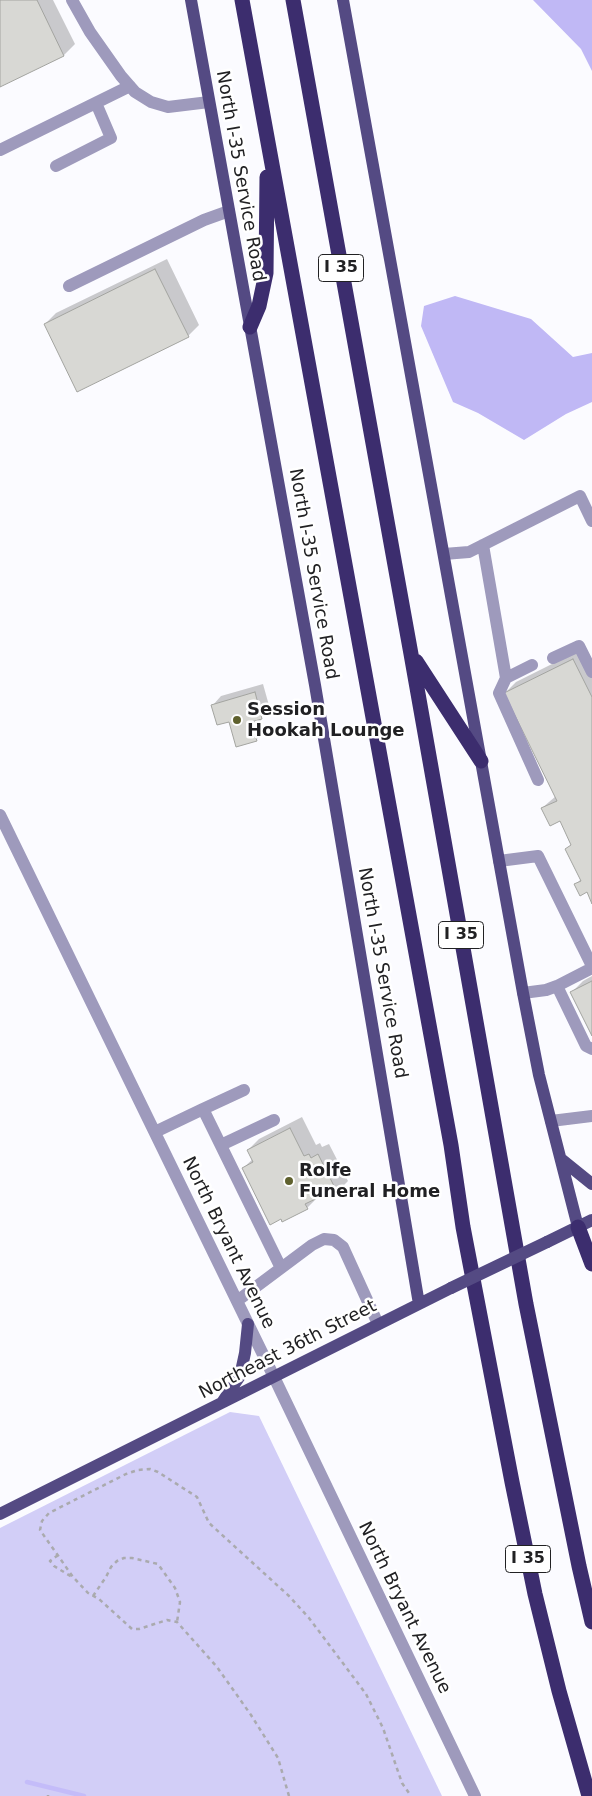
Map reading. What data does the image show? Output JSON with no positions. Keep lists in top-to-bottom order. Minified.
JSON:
{"streets":{"highway":["I 35"],"main road":["North I-35 Service Road","Northeast 36th Street"],"street":["North Bryant Avenue"]},"crossings":[["North I-35 Service Road","Northeast 36th Street"],["North Bryant Avenue","Northeast 36th Street"]],"places":["Session Hookah Lounge","Rolfe Funeral Home"]}
